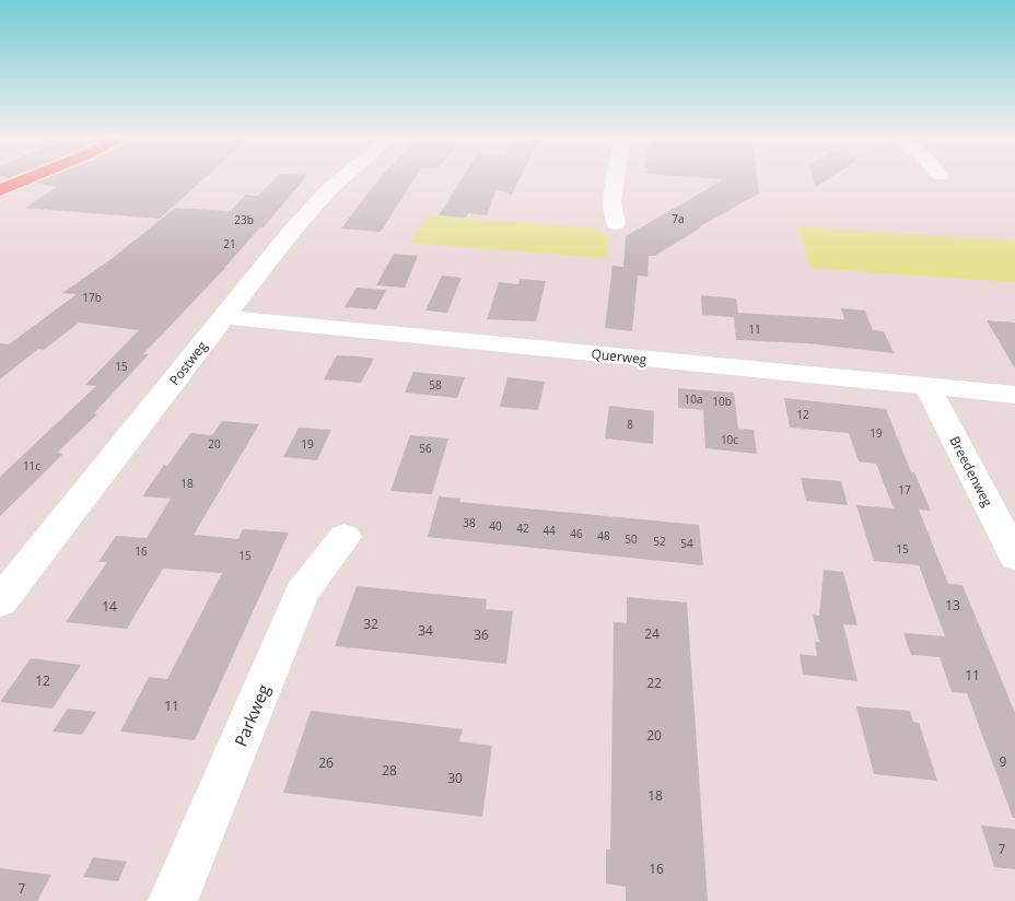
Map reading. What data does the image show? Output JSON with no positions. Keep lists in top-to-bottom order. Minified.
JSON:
{"streets":{"street":["Querweg","Postweg","Breedenweg","Parkweg"]},"crossings":[["Querweg","Postweg"],["Querweg","Breedenweg"]],"house_numbers":["7a","23b","21","17b","11","15","58","10a","10b","12","8","19","10c","20","19","56","11c","18","17","38","40","42","44","46","48","50","52","54","15","16","15","13","14","32","34","24","36","11","12","22","11","20","9","26","28","30","18","7","16","7"]}
